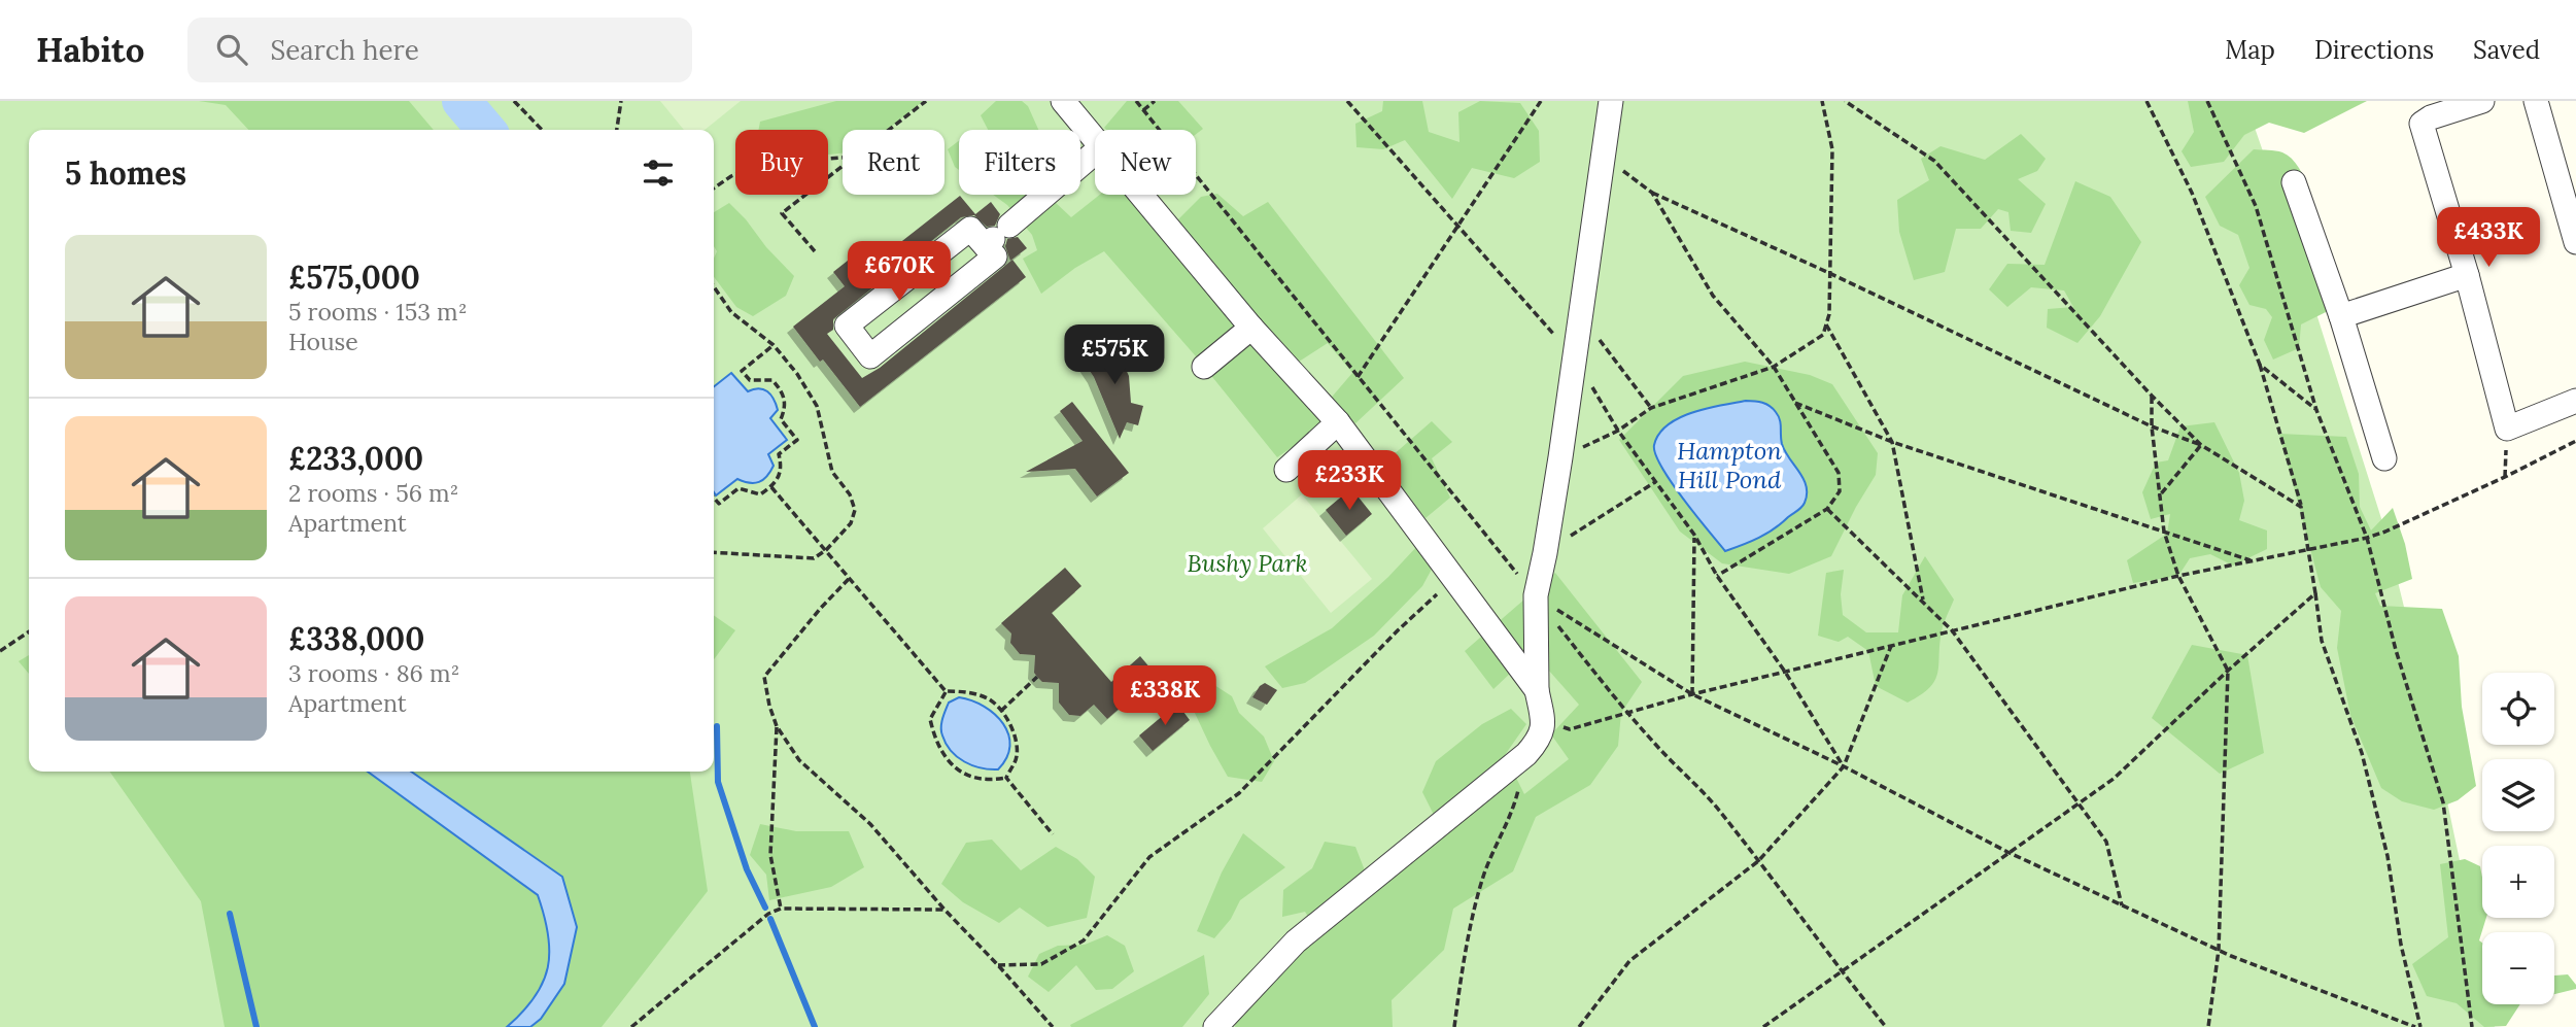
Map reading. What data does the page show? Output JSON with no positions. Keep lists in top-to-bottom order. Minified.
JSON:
{"water":["Hampton Hill Pond"],"parks":["Bushy Park"],"page":{"header":"Habito","search":"Search here","nav":["Map","Directions","Saved"],"chip":["Buy","Rent","Filters","New"],"heading":"5 homes","price":["£433K","£670K","£575K","£233K","£338K"],"list":[{"name":"£575,000","note":"5 rooms · 153 m² · House"},{"name":"£233,000","note":"2 rooms · 56 m² · Apartment"},{"name":"£338,000","note":"3 rooms · 86 m² · Apartment"}],"map_buttons":["+","−"]}}
